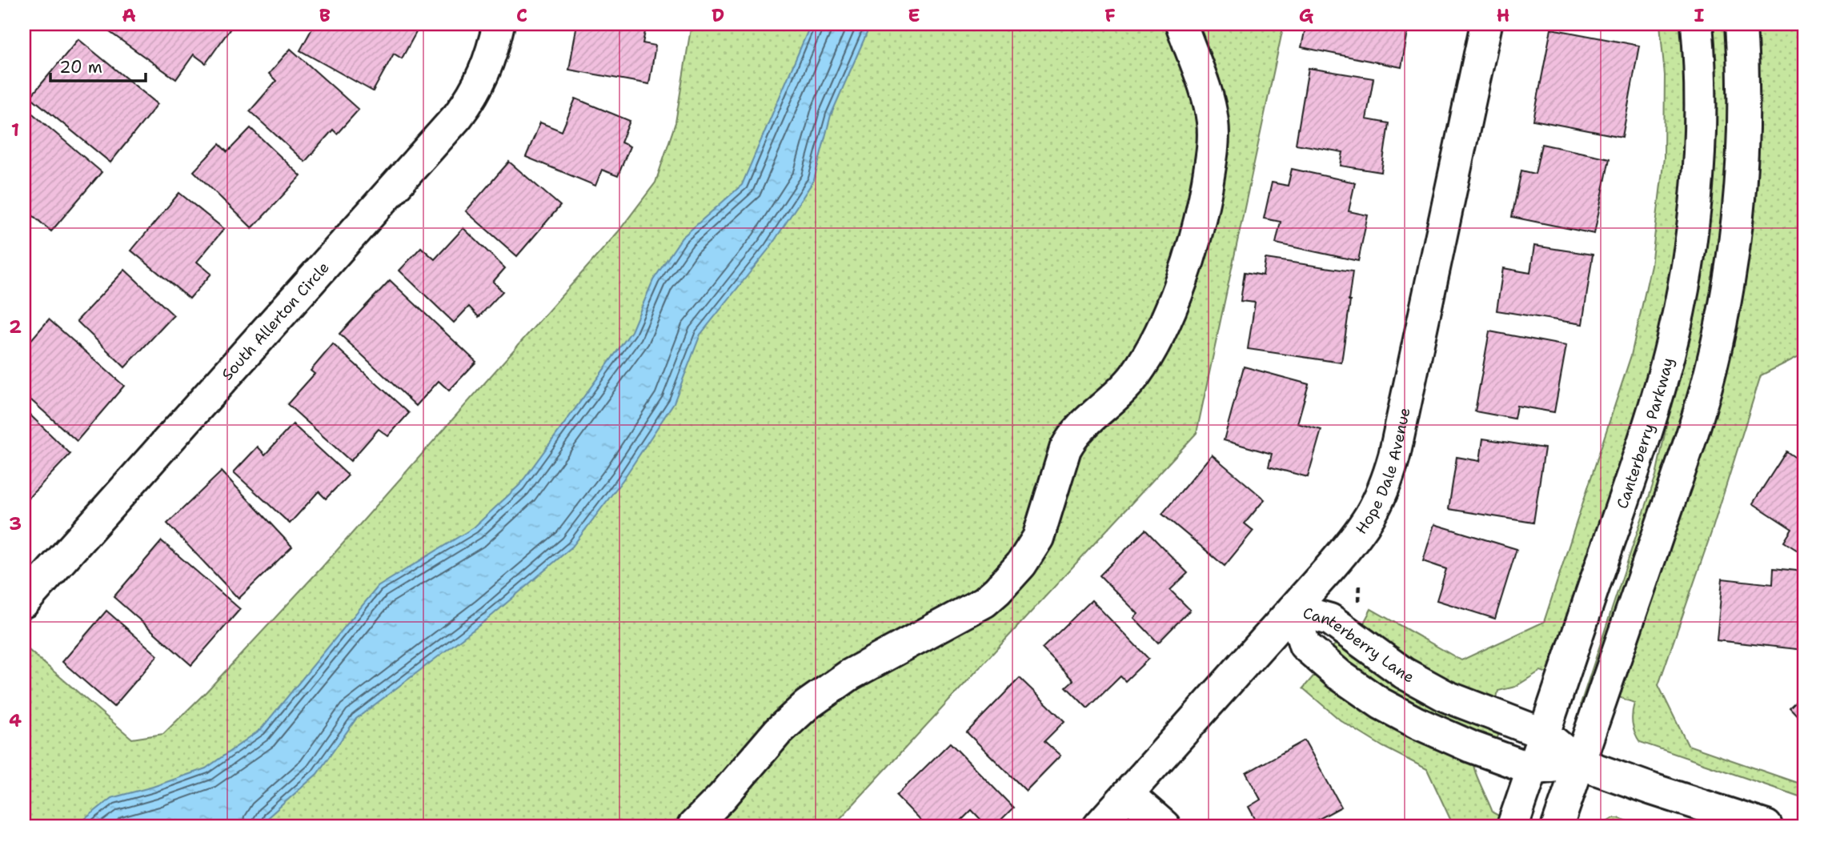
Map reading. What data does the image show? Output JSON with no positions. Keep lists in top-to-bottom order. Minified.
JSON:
{"streets":{"street":["South Allerton Circle","Canterberry Parkway","Hope Dale Avenue","Canterberry Lane"]},"crossings":[["Canterberry Parkway","Canterberry Lane"],["Hope Dale Avenue","Canterberry Lane"]],"scale_bar":"20 m","grid":{"columns":["A","B","C","D","E","F","G","H","I"],"rows":["1","2","3","4"]}}
